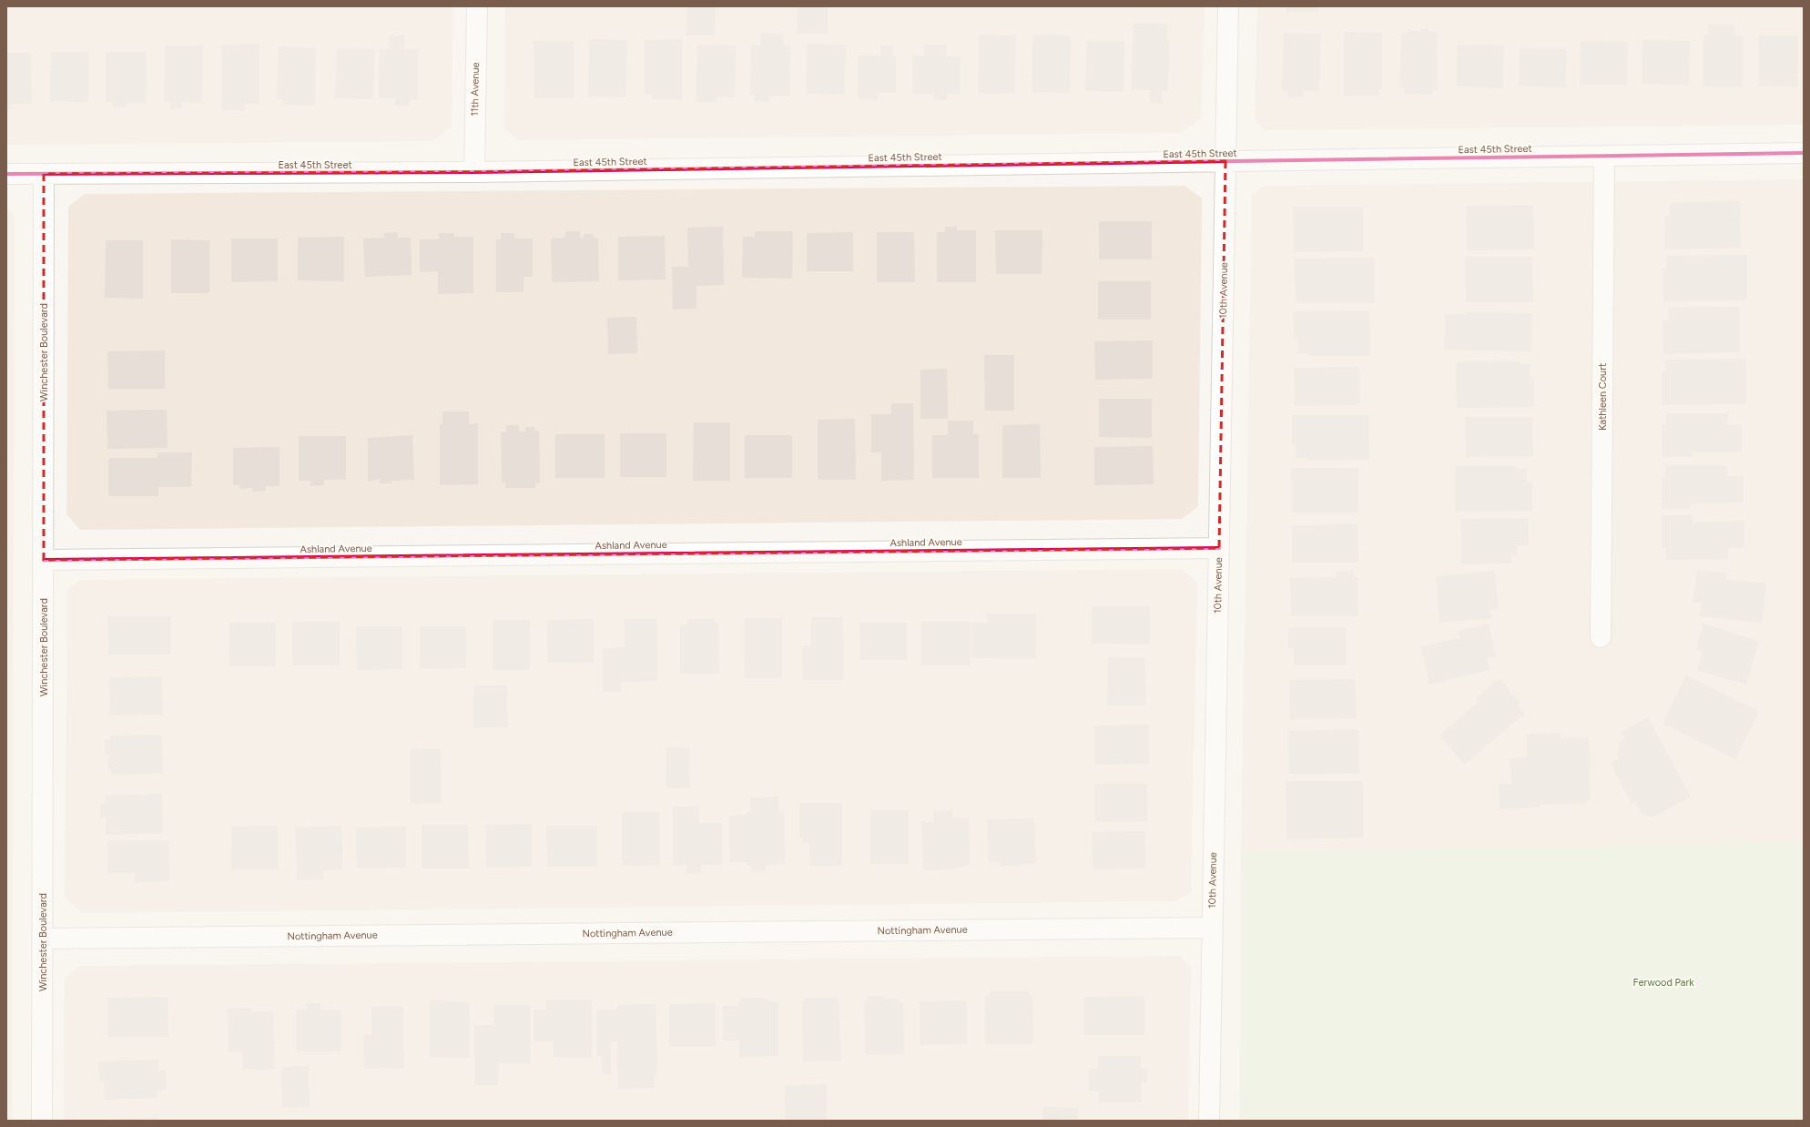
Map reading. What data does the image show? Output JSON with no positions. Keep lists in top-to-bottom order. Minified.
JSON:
{"streets":{"street":["11th Avenue","East 45th Street","10th Avenue","Winchester Boulevard","Kathleen Court","Ashland Avenue","Nottingham Avenue"]},"crossings":[["11th Avenue","East 45th Street"],["East 45th Street","10th Avenue"],["East 45th Street","Winchester Boulevard"],["East 45th Street","Kathleen Court"],["10th Avenue","Ashland Avenue"],["10th Avenue","Nottingham Avenue"],["Winchester Boulevard","Ashland Avenue"],["Winchester Boulevard","Nottingham Avenue"]],"parks":["Ferwood Park"]}
